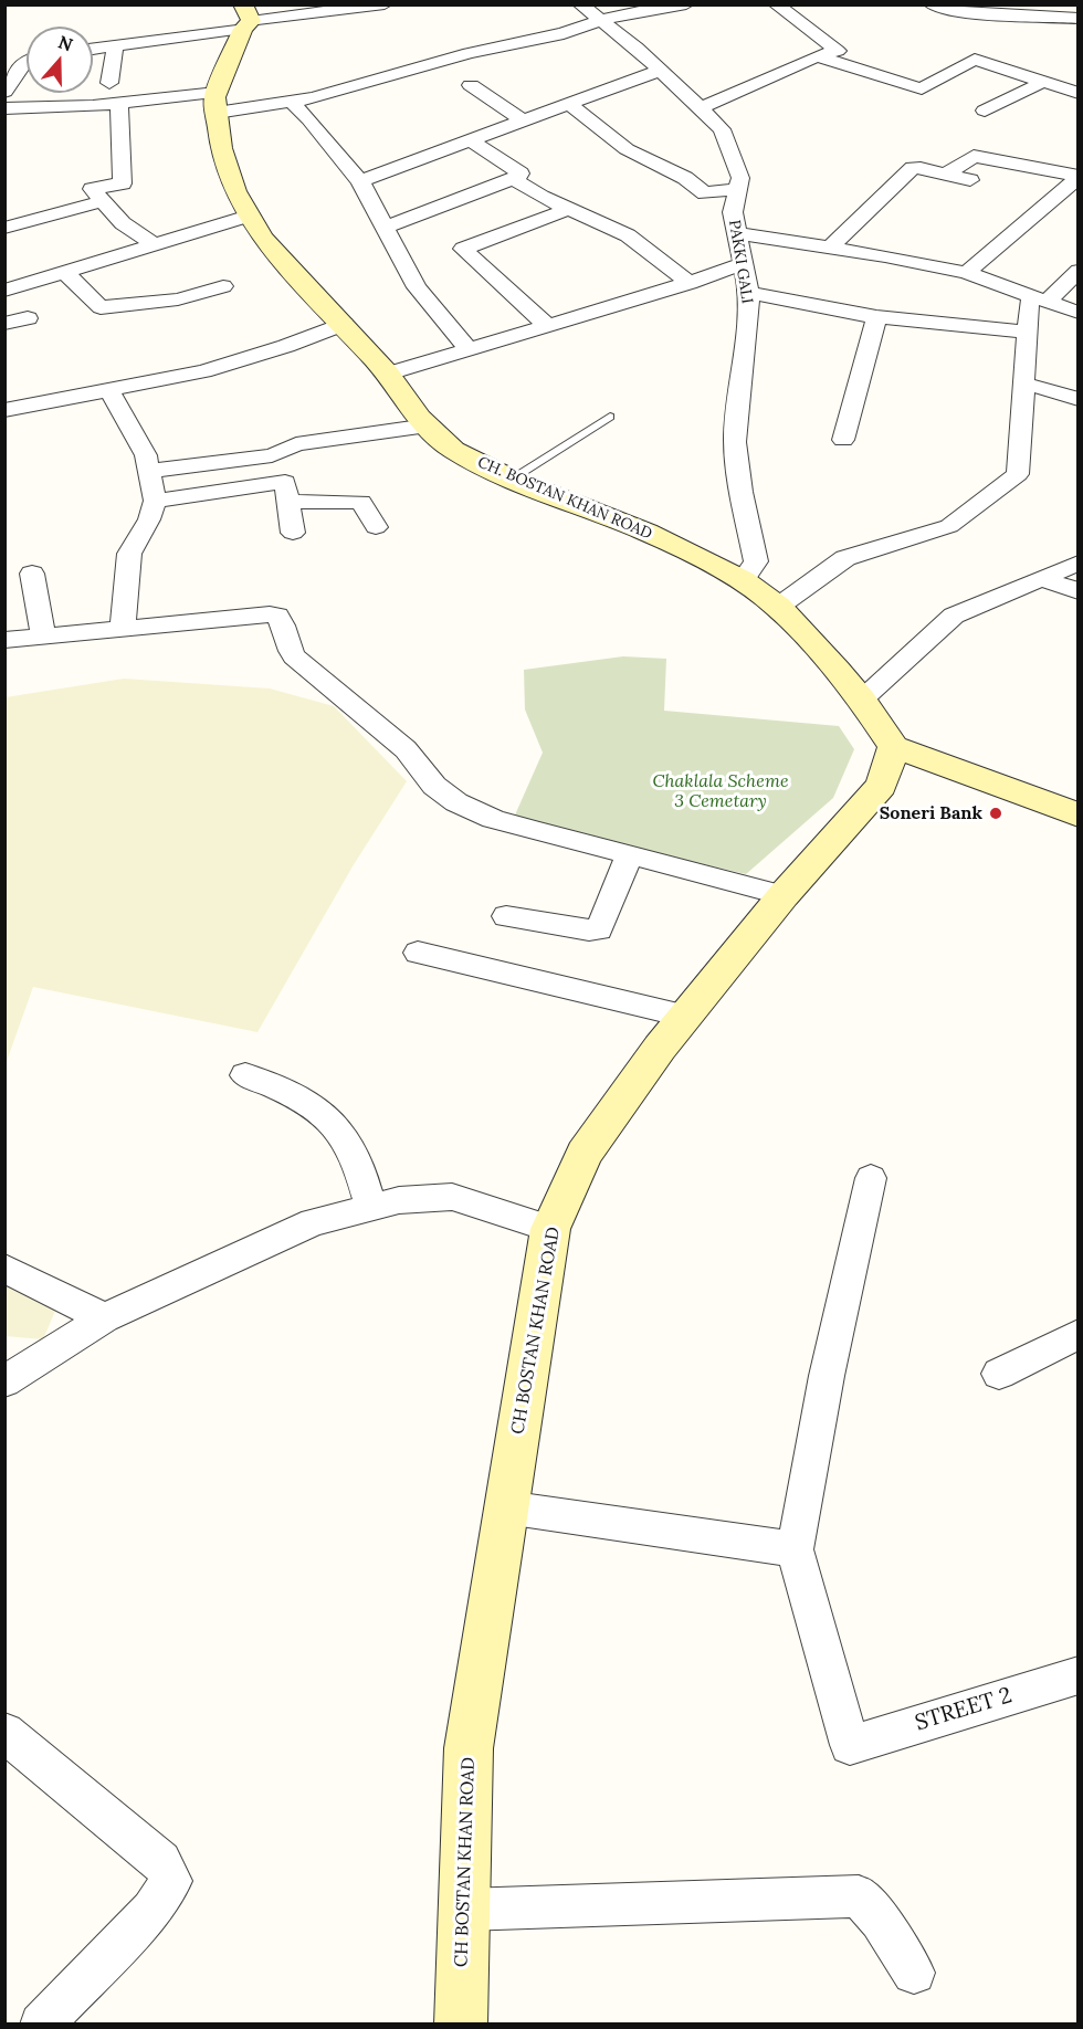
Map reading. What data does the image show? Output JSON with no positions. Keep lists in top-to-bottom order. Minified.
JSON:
{"streets":{"main road":["CH. BOSTAN KHAN ROAD","CH BOSTAN KHAN ROAD"],"street":["PAKKI GALI","STREET 2"]},"crossings":[["PAKKI GALI","CH. BOSTAN KHAN ROAD"],["CH. BOSTAN KHAN ROAD","CH BOSTAN KHAN ROAD"]],"parks":["Chaklala Scheme 3 Cemetary"],"places":["Soneri Bank"],"north":"top"}
